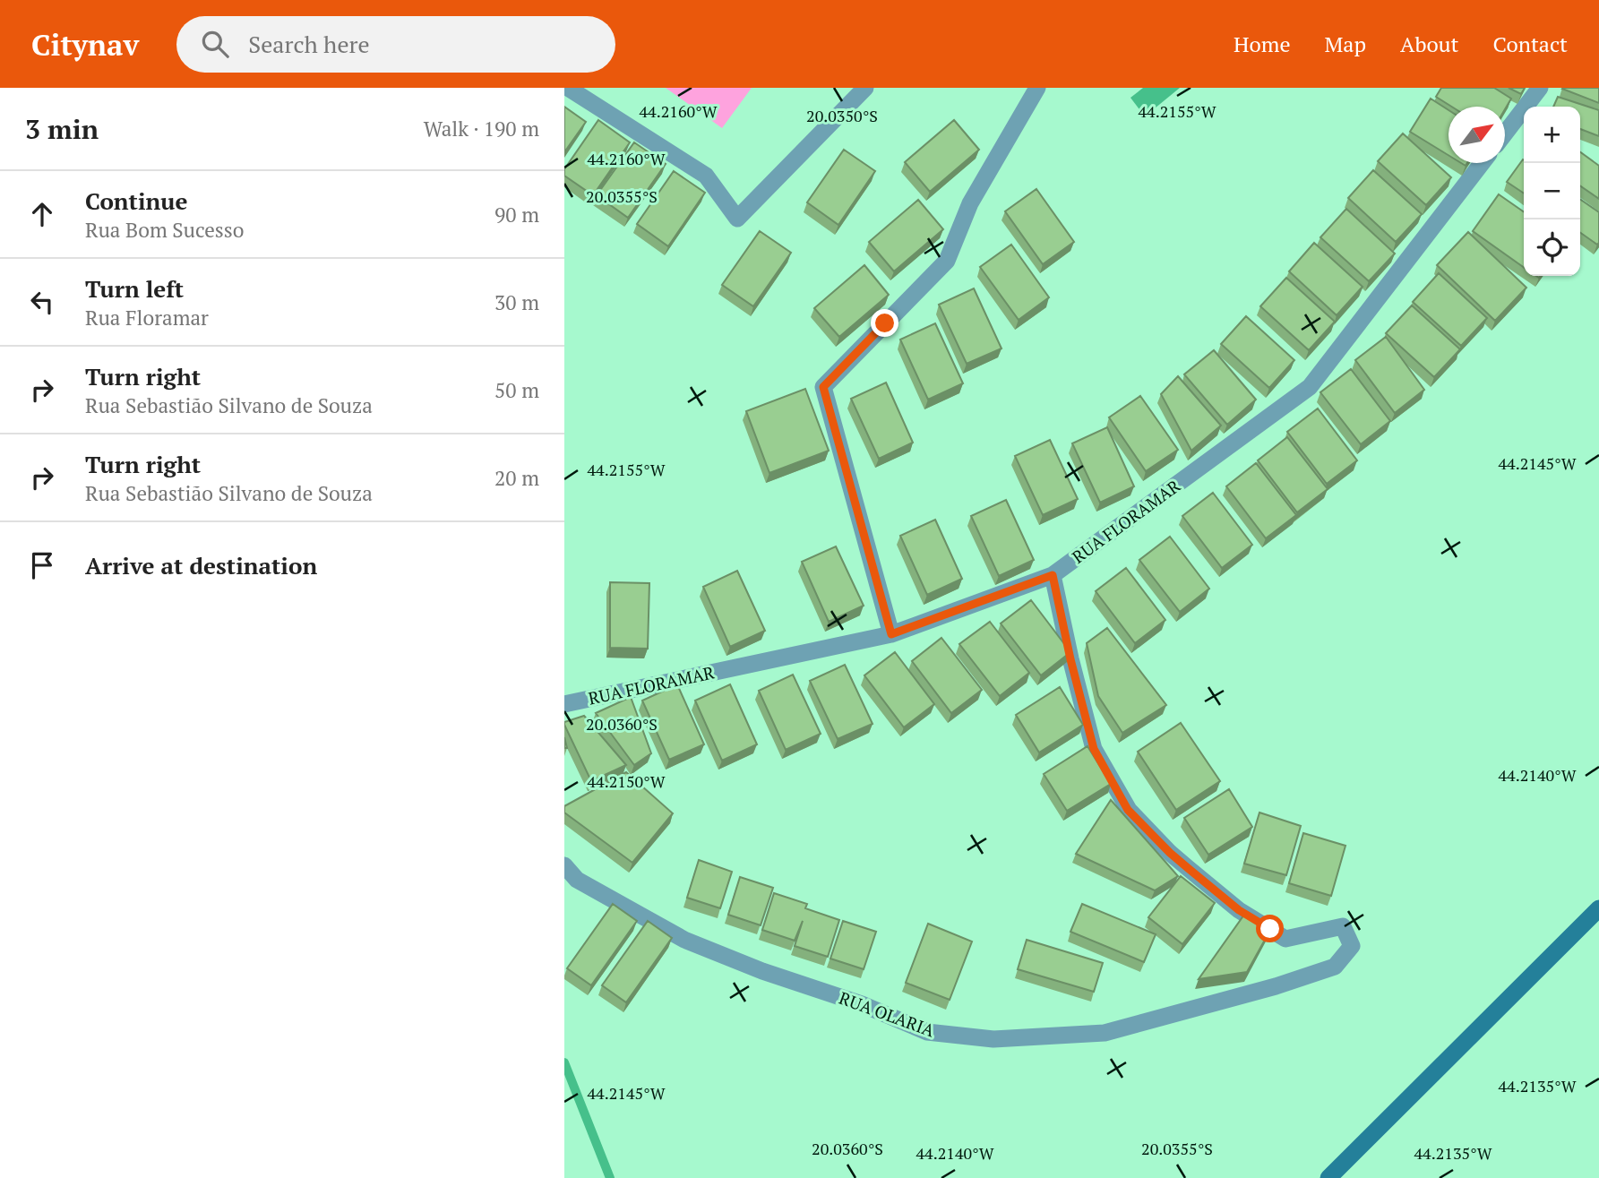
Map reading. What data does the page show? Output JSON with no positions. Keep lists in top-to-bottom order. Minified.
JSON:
{"streets":{"street":["RUA FLORAMAR","RUA OLARIA"]},"crossings":[["RUA FLORAMAR","RUA OLARIA"]],"north":"top right","page":{"header":"Citynav","search":"Search here","nav":["Home","Map","About","Contact"],"heading":["3 min","Walk · 190 m"],"map_buttons":["+","−"],"list":[["Continue","Rua Bom Sucesso","90 m"],["Turn left","Rua Floramar","30 m"],["Turn right","Rua Sebastião Silvano de Souza","50 m"],["Turn right","Rua Sebastião Silvano de Souza","20 m"],"Arrive at destination"]},"coordinates":["44.2160°W","44.2155°W","20.0350°S","20.0355°S","44.2145°W","20.0360°S","44.2140°W","44.2150°W","44.2135°W"]}
